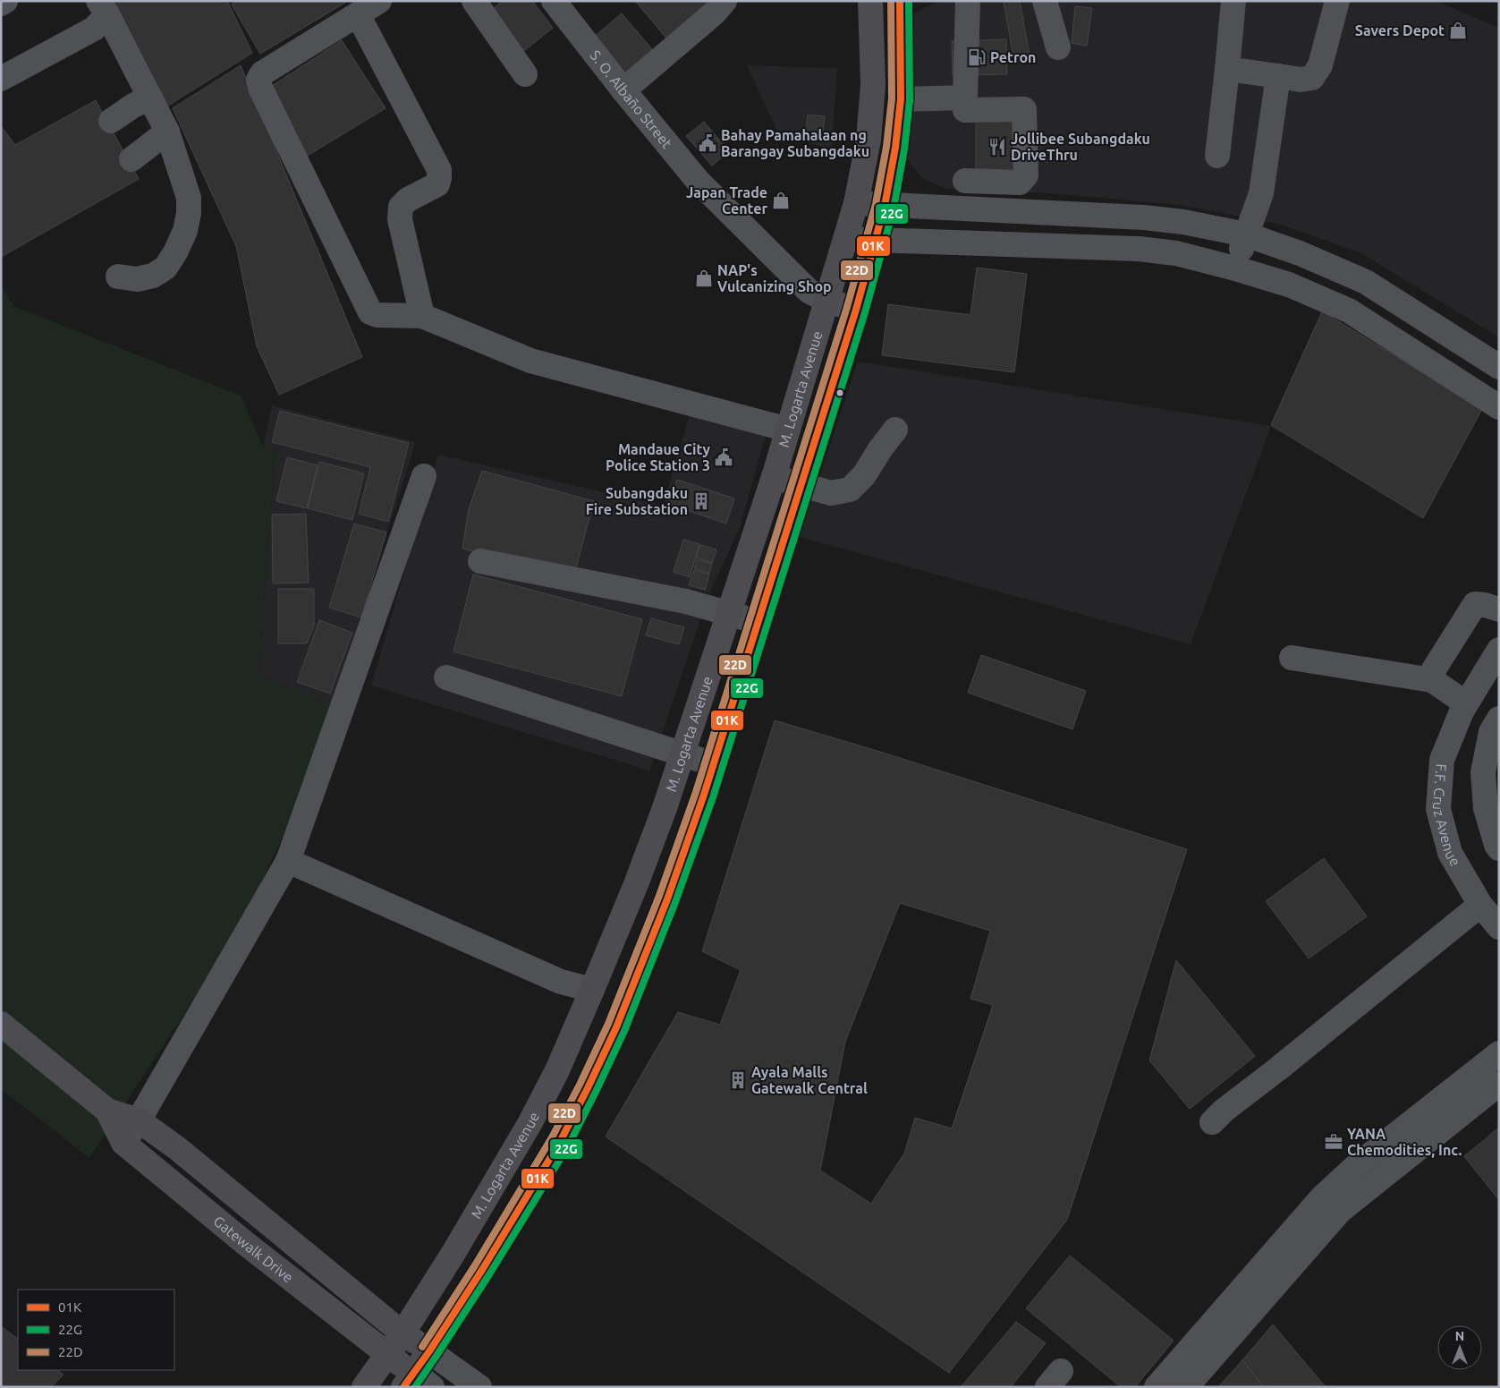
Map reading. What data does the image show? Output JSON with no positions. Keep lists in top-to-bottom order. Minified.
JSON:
{"streets":{"main road":["M. Logarta Avenue","Gatewalk Drive"],"street":["S. O. Albaño Street","F.F. Cruz Avenue"]},"crossings":[["S. O. Albaño Street","M. Logarta Avenue"],["M. Logarta Avenue","Gatewalk Drive"]],"places":{"shop":["Savers Depot","Japan Trade Center","NAP's Vulcanizing Shop"],"fuel station":["Petron"],"public building":["Bahay Pamahalaan ng Barangay Subangdaku","Mandaue City Police Station 3"],"restaurant":["Jollibee Subangdaku DriveThru"],"building":["Subangdaku Fire Substation","Ayala Malls Gatewalk Central"],"office":["YANA Chemodities, Inc."]},"lines":["transit line 01K","transit line 22G","transit line 22D"],"legend":["01K","22G","22D"],"north":"top"}
